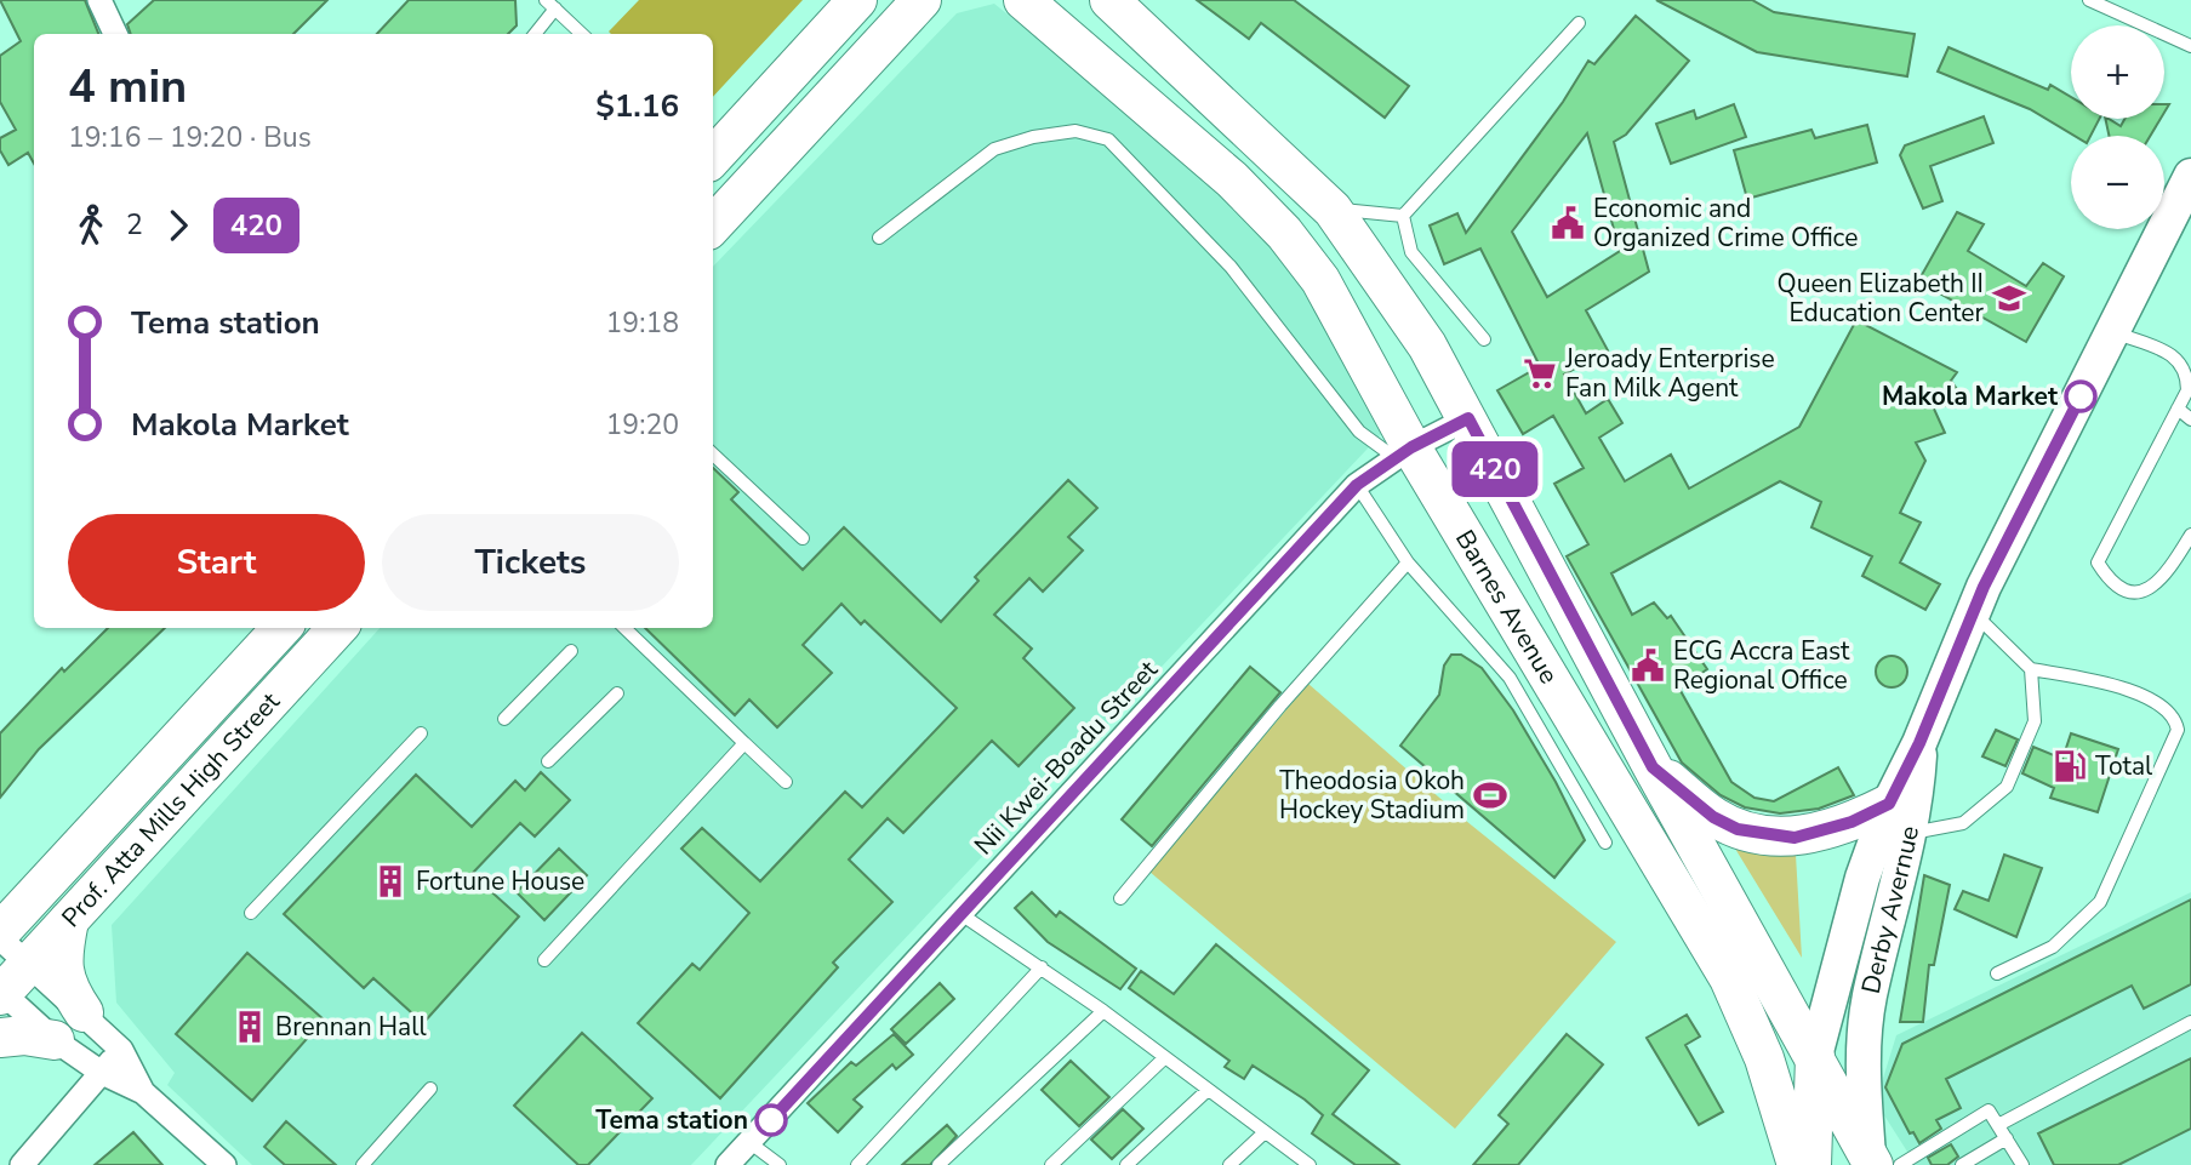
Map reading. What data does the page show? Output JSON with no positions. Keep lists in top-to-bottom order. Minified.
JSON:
{"streets":{"main road":["Barnes Avenue","Prof. Atta Mills High Street","Derby Avernue"],"street":["Nii Kwei-Boadu Street"]},"crossings":[["Barnes Avenue","Nii Kwei-Boadu Street"],["Barnes Avenue","Derby Avernue"]],"places":{"public building":["Economic and Organized Crime Office","ECG Accra East Regional Office"],"school or university":["Queen Elizabeth II Education Center"],"supermarket":["Jeroady Enterprise Fan Milk Agent"],"other":["Makola Market","Tema station"],"fuel station":["Total"],"sports":["Theodosia Okoh Hockey Stadium"],"building":["Fortune House","Brennan Hall"]},"lines":["bus line 420"],"page":{"on_map":"420","map_buttons":["+","−"],"heading":["4 min","19:16 – 19:20 · Bus","$1.16"],"legs":["2","420"],"list":[{"name":"Tema station","value":"19:18"},{"name":"Makola Market","value":"19:20"}],"buttons":["Start","Tickets"]}}
